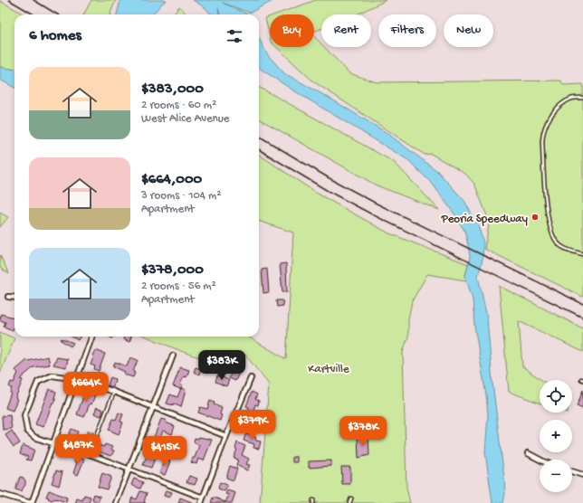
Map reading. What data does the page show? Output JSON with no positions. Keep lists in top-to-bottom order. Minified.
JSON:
{"parks":["Kartville"],"places":["Peoria Speedway"],"page":{"chip":["Buy","Rent","Filters","New"],"heading":"6 homes","list":[{"name":"$383,000","note":"2 rooms · 60 m² · West Alice Avenue"},{"name":"$664,000","note":"3 rooms · 104 m² · Apartment"},{"name":"$378,000","note":"2 rooms · 56 m² · Apartment"}],"price":["$383K","$664K","$379K","$378K","$487K","$415K"],"map_buttons":["+","−"]}}
